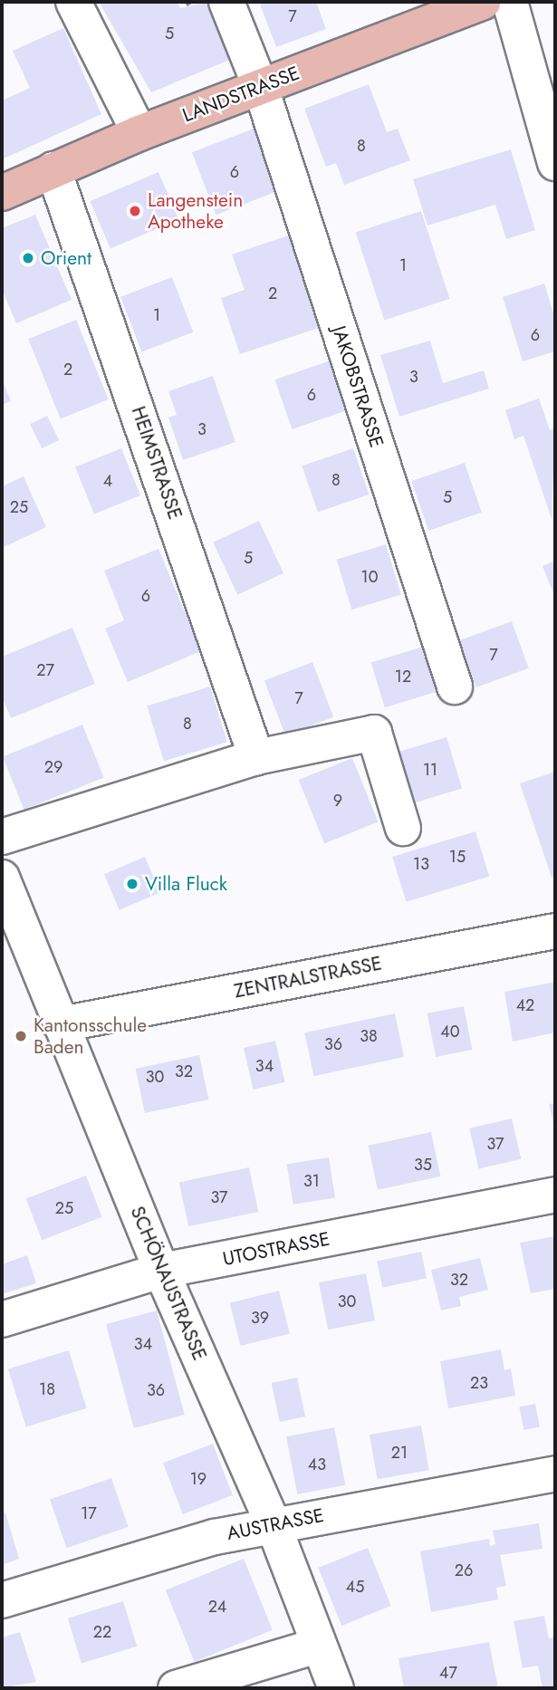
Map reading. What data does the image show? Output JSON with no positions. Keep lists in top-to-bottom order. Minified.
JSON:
{"streets":{"main road":["LANDSTRASSE"],"street":["JAKOBSTRASSE","HEIMSTRASSE","ZENTRALSTRASSE","UTOSTRASSE","SCHÖNAUSTRASSE","AUSTRASSE"]},"crossings":[["LANDSTRASSE","JAKOBSTRASSE"],["LANDSTRASSE","HEIMSTRASSE"],["ZENTRALSTRASSE","SCHÖNAUSTRASSE"],["UTOSTRASSE","SCHÖNAUSTRASSE"],["SCHÖNAUSTRASSE","AUSTRASSE"]],"places":["Langenstein Apotheke","Orient","Villa Fluck","Kantonsschule Baden"],"house_numbers":["7","5","8","6","1","2","1","6","2","3","6","3","8","4","5","25","5","10","6","7","27","12","7","8","29","11","9","15","13","42","40","38","36","34","32","30","37","35","31","37","25","32","30","39","34","23","18","36","21","43","19","17","26","45","24","22","47"]}
